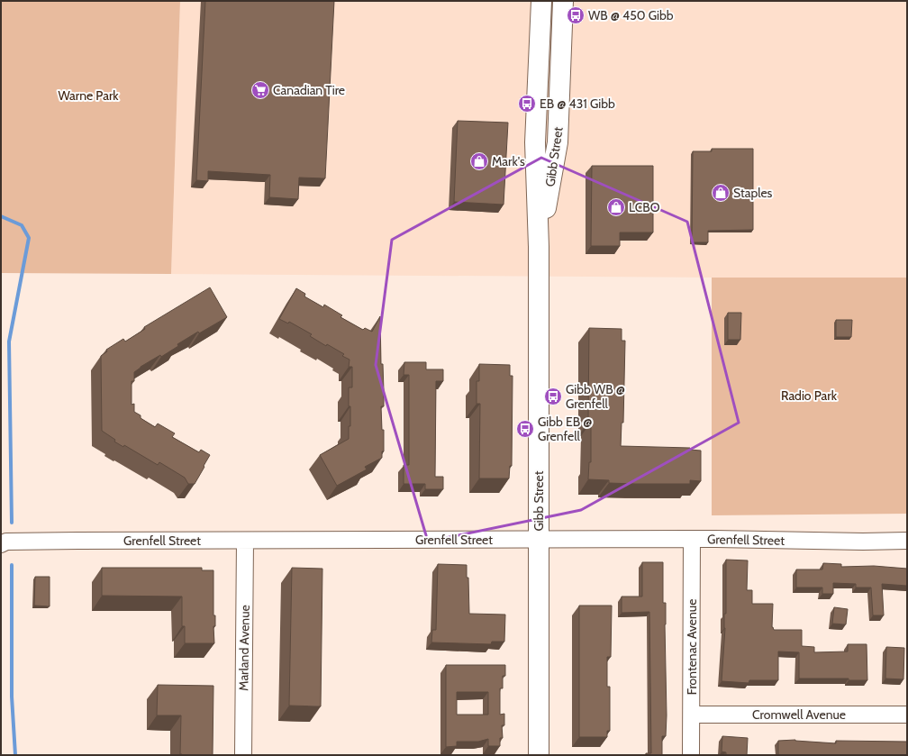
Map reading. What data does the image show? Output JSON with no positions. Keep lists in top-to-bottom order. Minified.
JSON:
{"streets":{"main road":["Gibb Street"],"street":["Grenfell Street","Frontenac Avenue","Marland Avenue","Cromwell Avenue"]},"crossings":[["Gibb Street","Grenfell Street"],["Grenfell Street","Frontenac Avenue"],["Grenfell Street","Marland Avenue"],["Frontenac Avenue","Cromwell Avenue"]],"parks":["Warne Park","Radio Park"],"places":{"bus stop":["WB @ 450 Gibb","EB @ 431 Gibb","Gibb WB @ Grenfell","Gibb EB @ Grenfell"],"supermarket":["Canadian Tire"],"shop":["Mark's","Staples","LCBO"]}}
